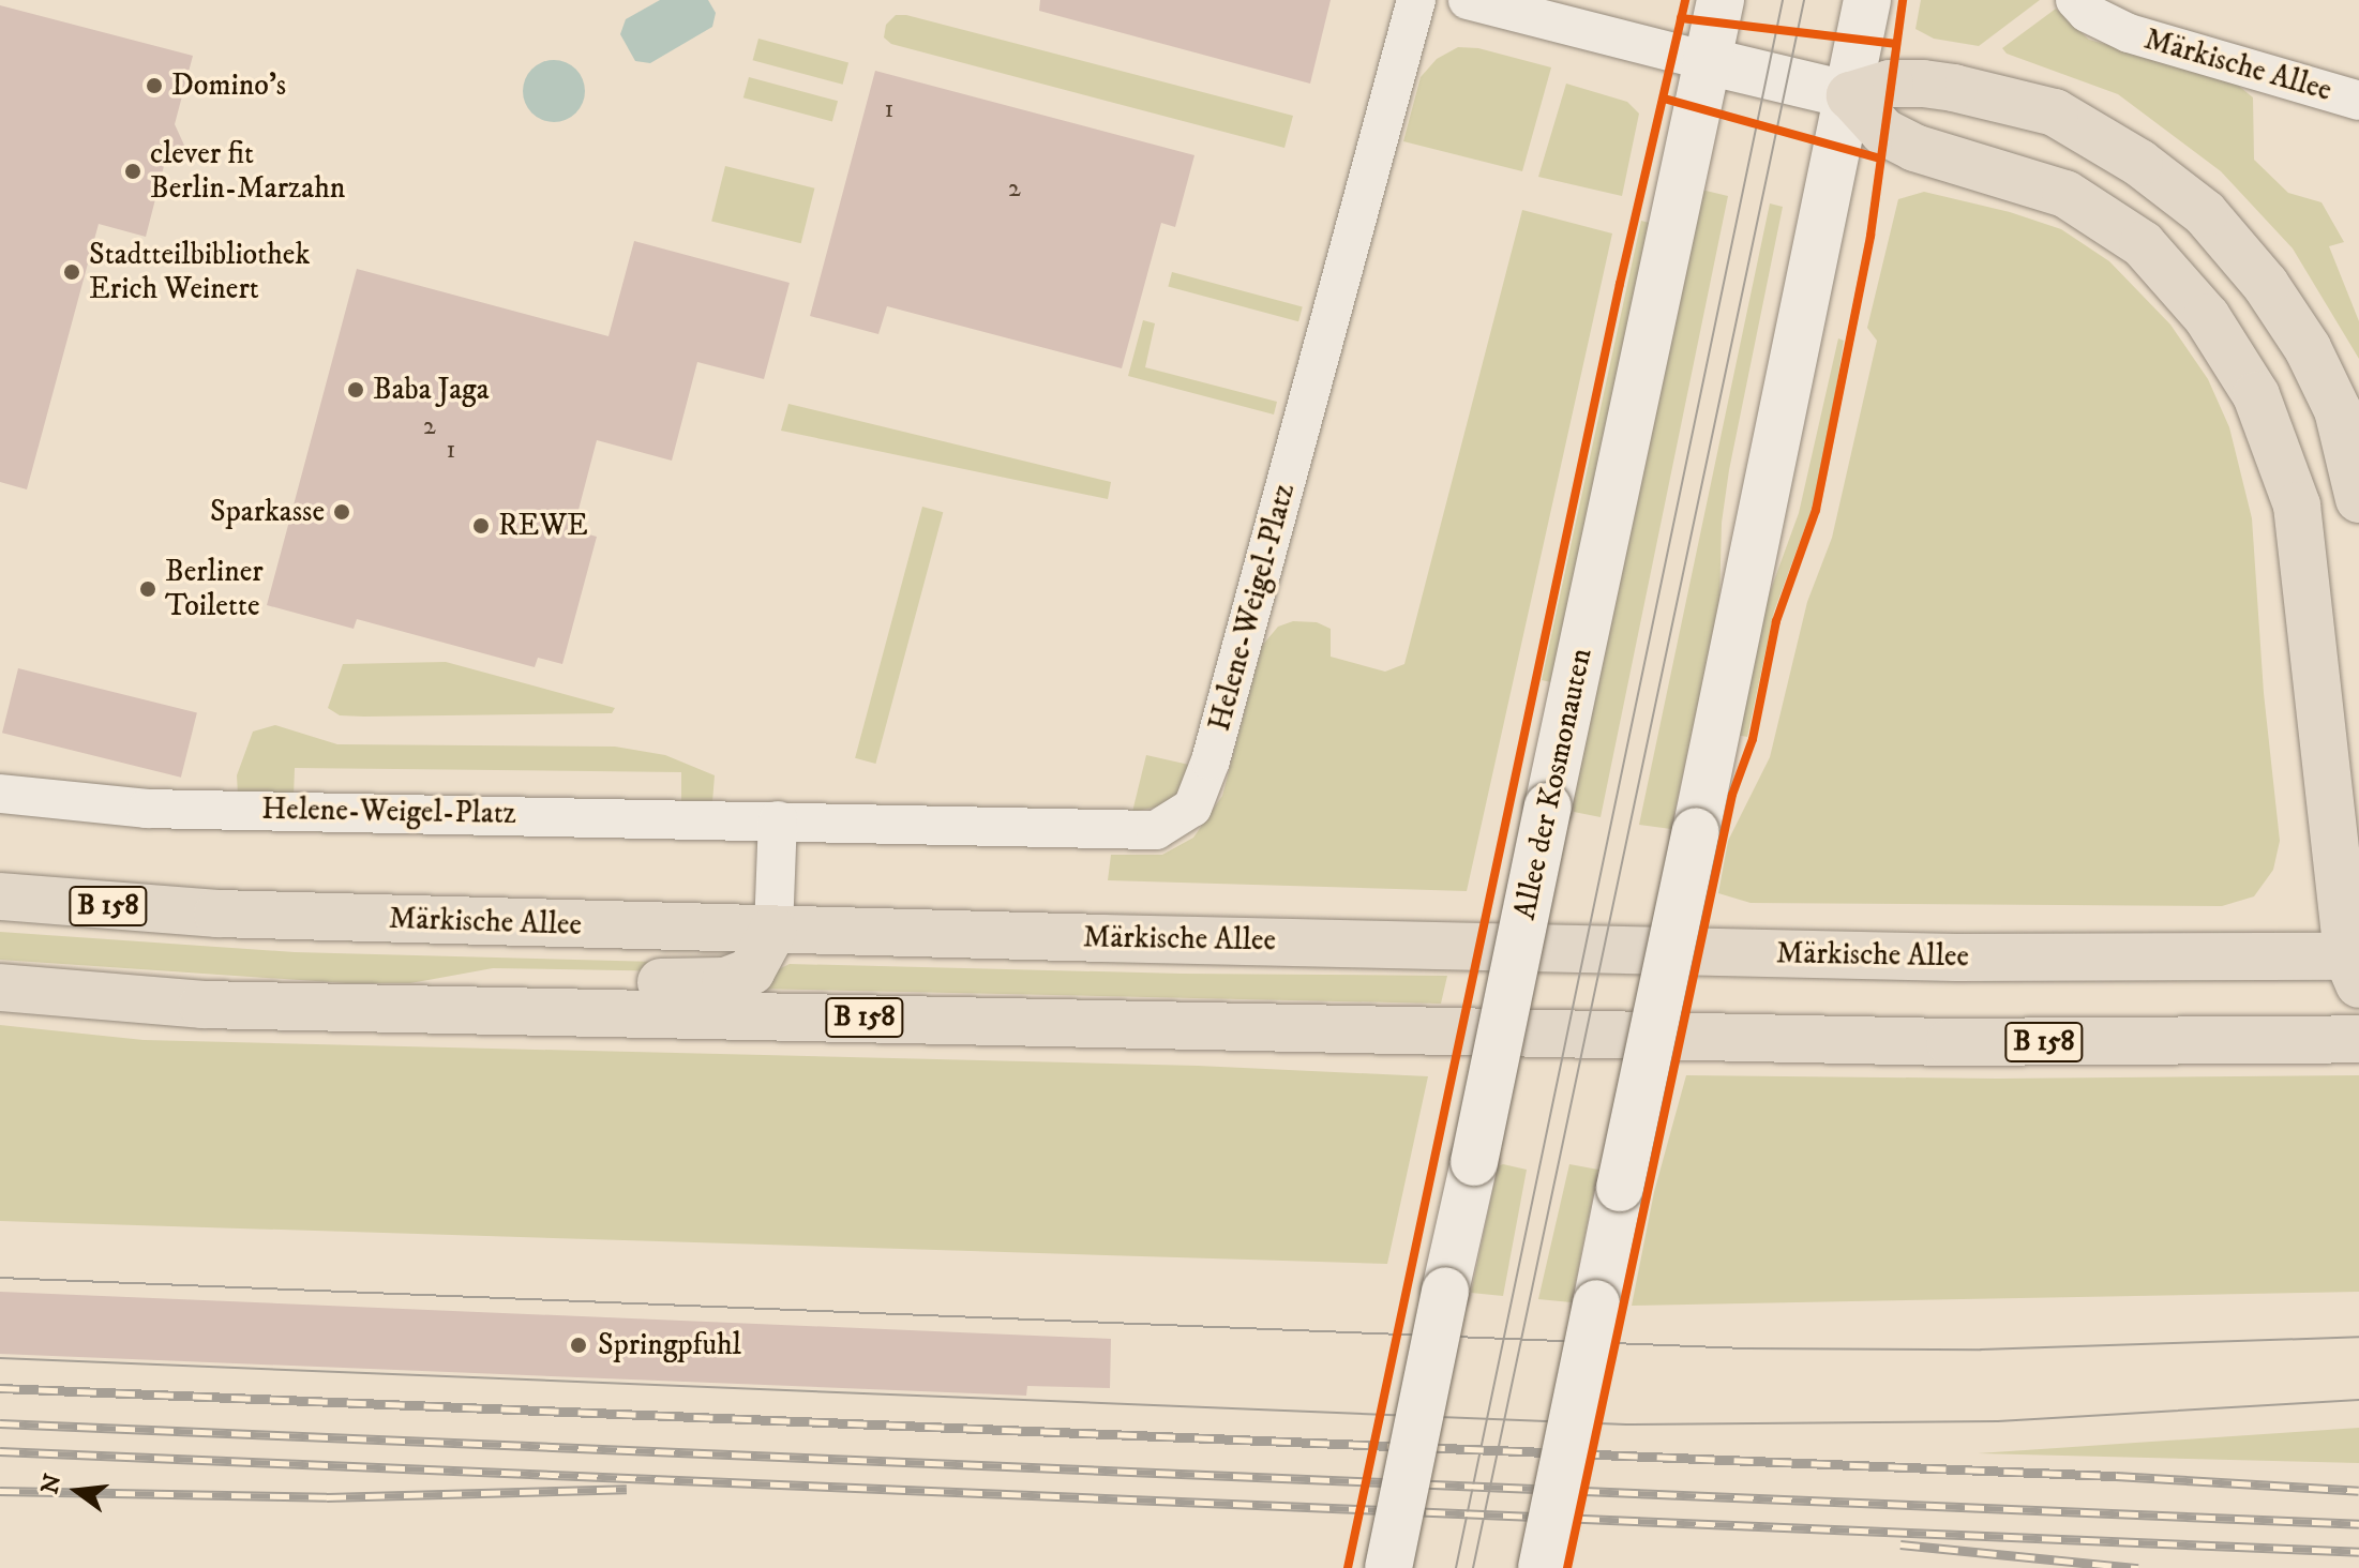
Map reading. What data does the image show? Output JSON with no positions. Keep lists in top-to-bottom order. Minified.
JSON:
{"streets":{"main road":["Märkische Allee","Allee der Kosmonauten","B 158"],"street":["Helene-Weigel-Platz"]},"places":["Domino's","clever fit Berlin-Marzahn","Stadtteilbibliothek Erich Weinert","Baba Jaga","Sparkasse","REWE","Berliner Toilette","Springpfuhl"],"house_numbers":["1","2","2","1"],"north":"left"}
